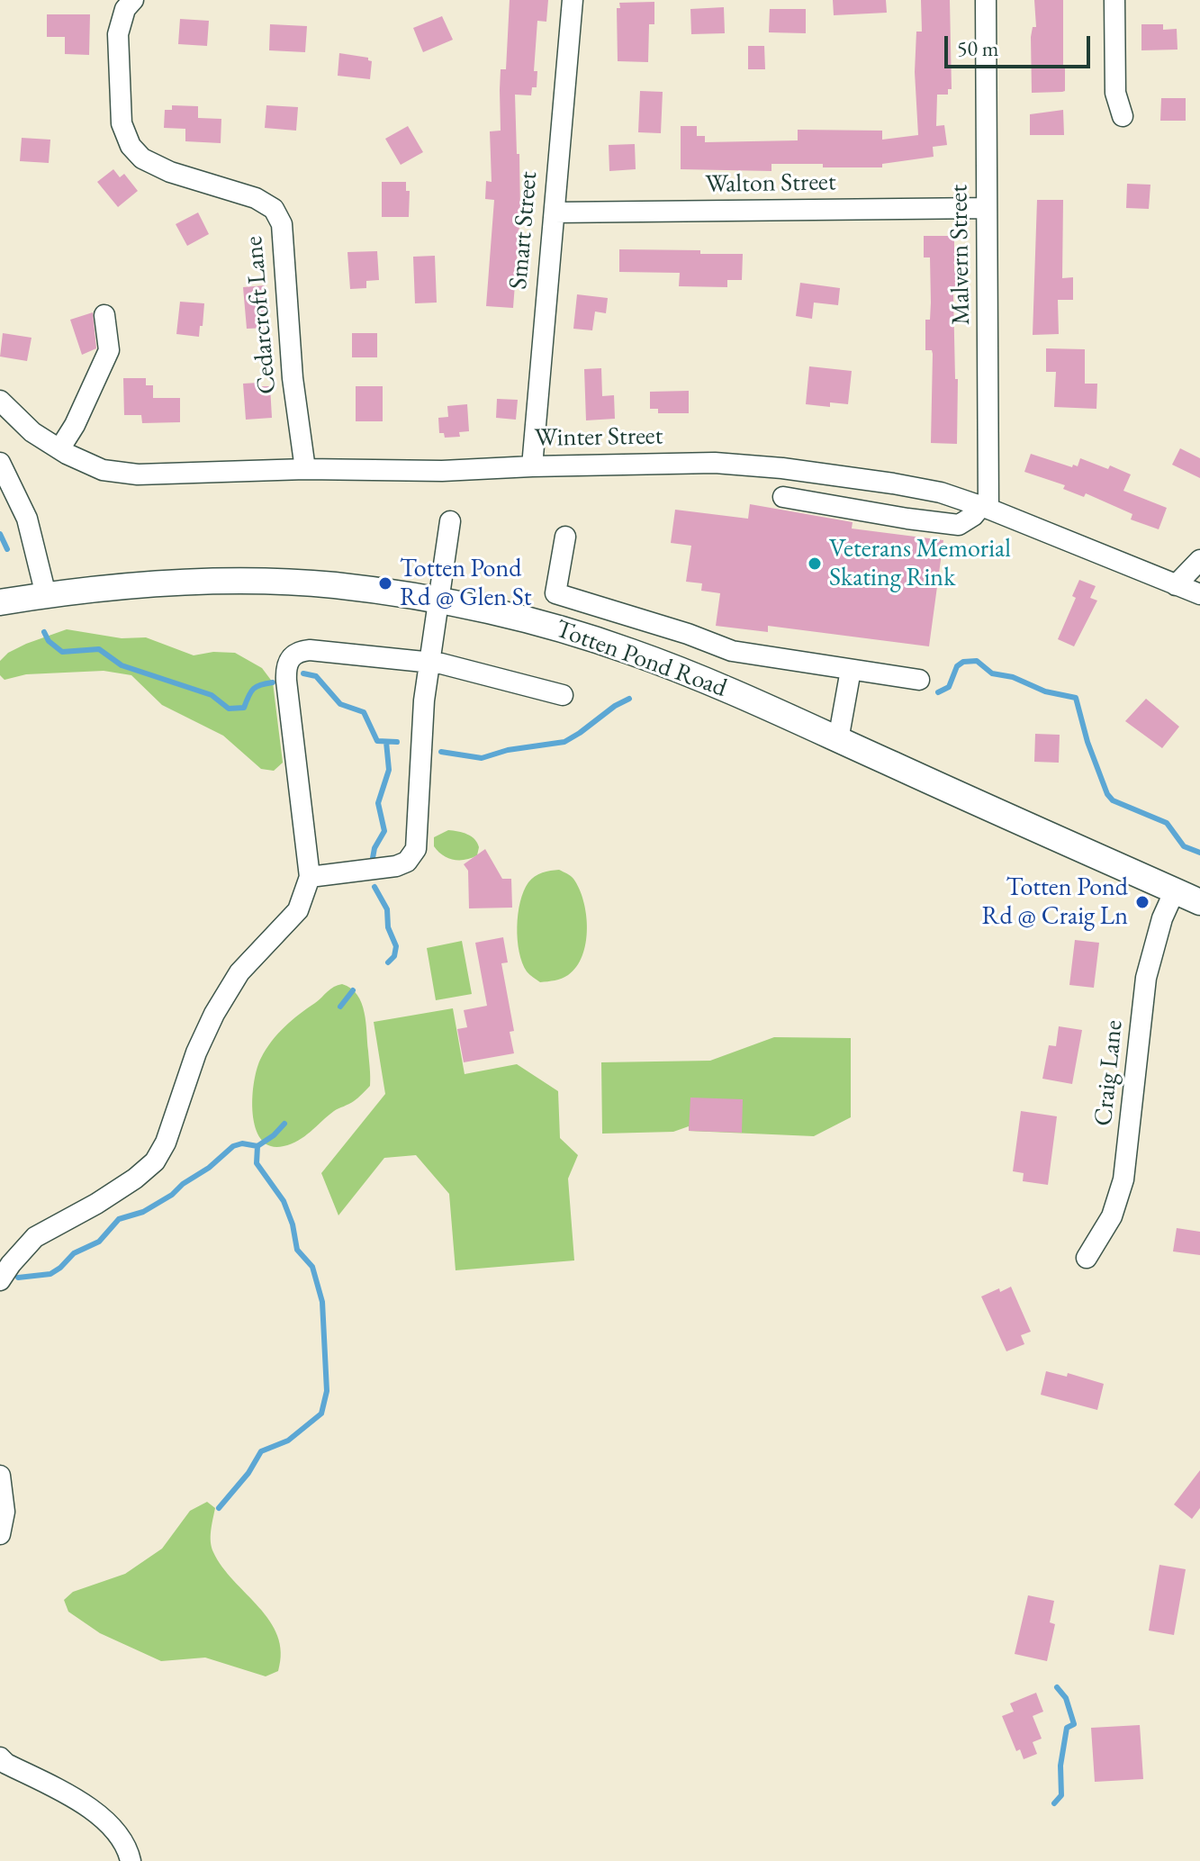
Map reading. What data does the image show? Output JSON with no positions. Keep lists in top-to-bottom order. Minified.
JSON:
{"streets":{"main road":["Totten Pond Road"],"street":["Walton Street","Smart Street","Malvern Street","Cedarcroft Lane","Winter Street","Craig Lane"]},"crossings":[["Walton Street","Smart Street"],["Walton Street","Malvern Street"],["Smart Street","Winter Street"],["Malvern Street","Winter Street"],["Cedarcroft Lane","Winter Street"],["Totten Pond Road","Craig Lane"]],"places":["Veterans Memorial Skating Rink","Totten Pond Rd @ Glen St","Totten Pond Rd @ Craig Ln"],"scale_bar":"50 m"}
